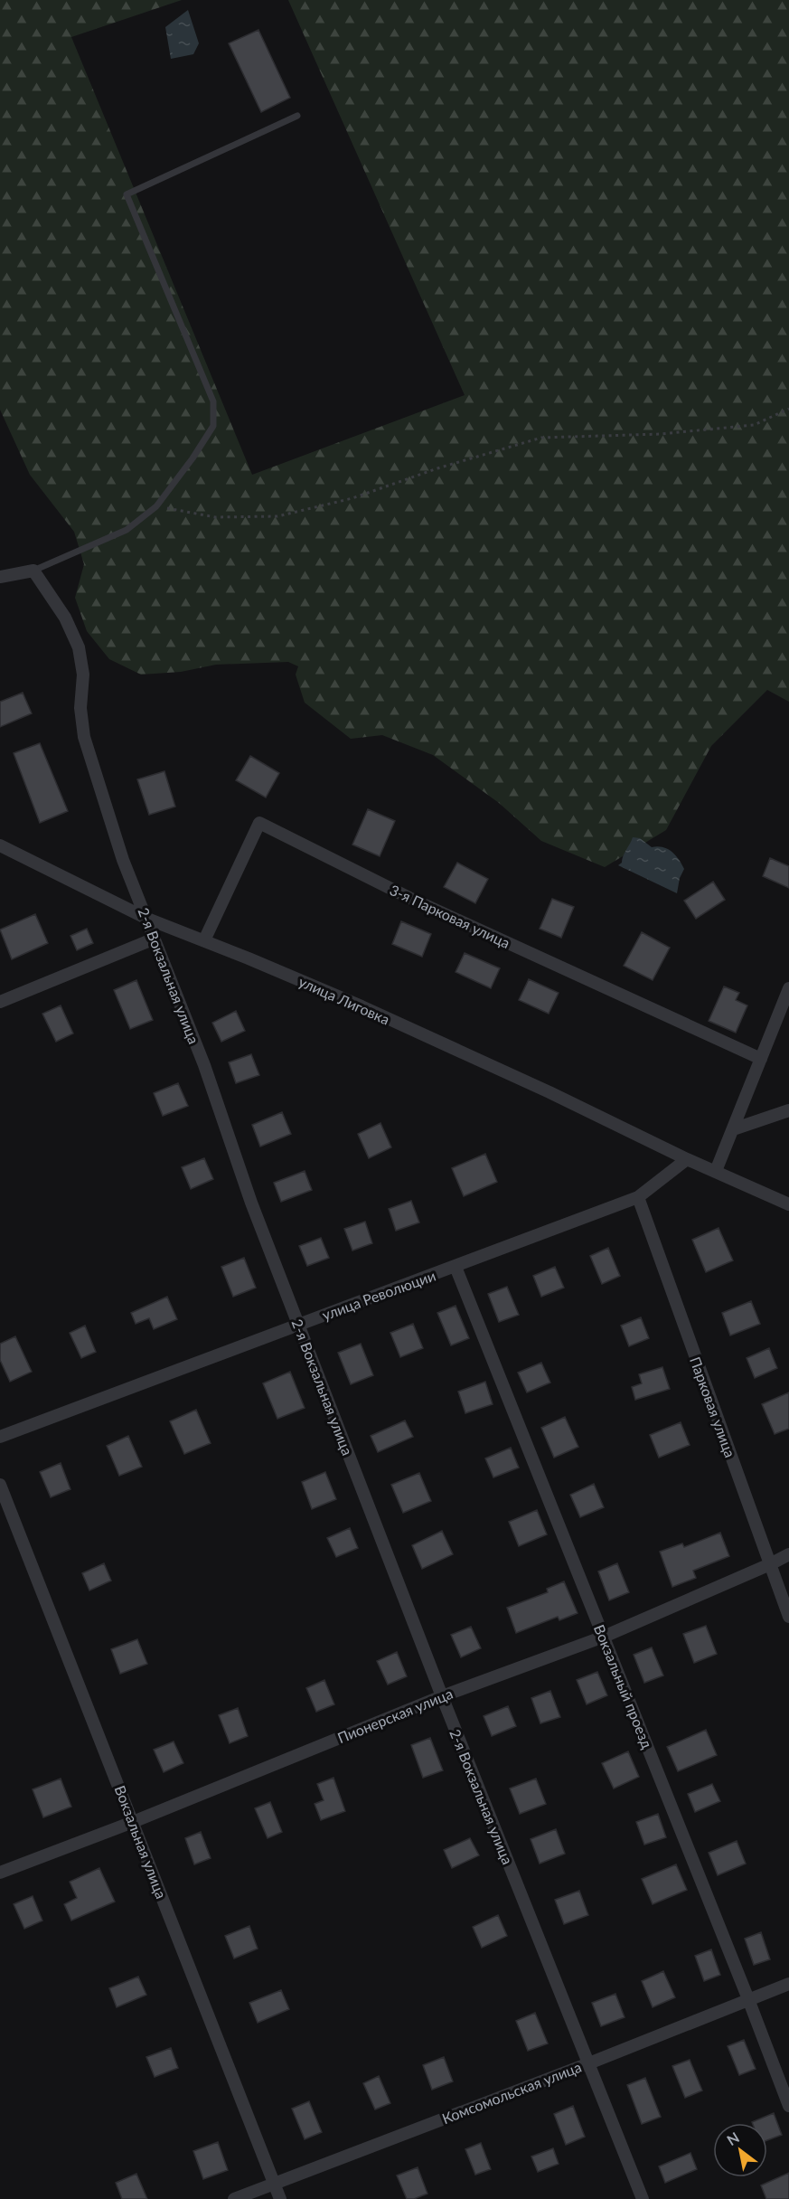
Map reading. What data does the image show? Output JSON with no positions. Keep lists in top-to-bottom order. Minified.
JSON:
{"streets":{"street":["3-я Парковая улица","2-я Вокзальная улица","улица Лиговка","улица Революции","Парковая улица","Вокзальный проезд","Пионерская улица","Вокзальная улица","Комсомольская улица"]},"crossings":[["3-я Парковая улица","улица Лиговка"],["2-я Вокзальная улица","улица Лиговка"],["2-я Вокзальная улица","улица Революции"],["2-я Вокзальная улица","Пионерская улица"],["2-я Вокзальная улица","Комсомольская улица"],["улица Лиговка","улица Революции"],["улица Революции","Парковая улица"],["улица Революции","Вокзальный проезд"],["Парковая улица","Пионерская улица"],["Вокзальный проезд","Пионерская улица"],["Вокзальный проезд","Комсомольская улица"],["Пионерская улица","Вокзальная улица"],["Вокзальная улица","Комсомольская улица"]],"north":"top left"}
